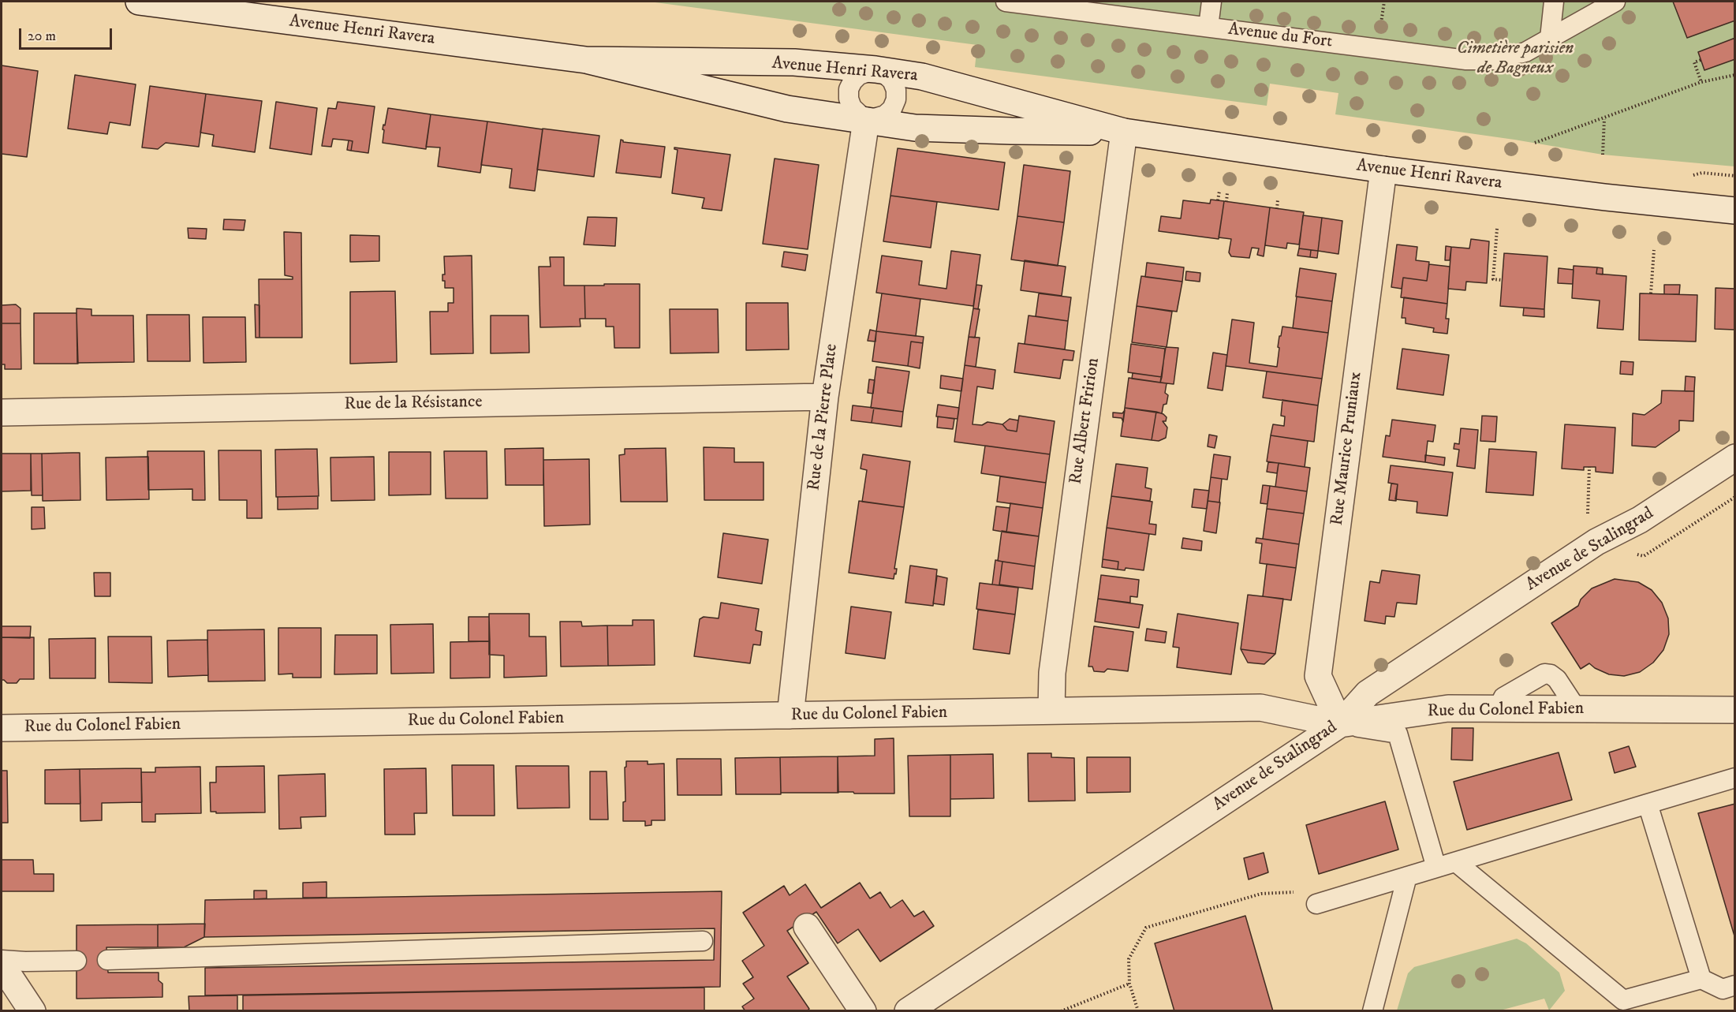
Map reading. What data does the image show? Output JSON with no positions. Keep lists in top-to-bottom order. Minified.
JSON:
{"streets":{"street":["Avenue Henri Ravera","Rue de la Résistance","Rue de la Pierre Plate","Rue Albert Fririon","Rue Maurice Pruniaux","Avenue de Stalingrad","Rue du Colonel Fabien"],"lane":["Avenue du Fort"]},"crossings":[["Avenue Henri Ravera","Rue de la Pierre Plate"],["Avenue Henri Ravera","Rue Albert Fririon"],["Avenue Henri Ravera","Rue Maurice Pruniaux"],["Rue de la Résistance","Rue de la Pierre Plate"],["Rue de la Pierre Plate","Rue du Colonel Fabien"],["Rue Albert Fririon","Rue du Colonel Fabien"],["Rue Maurice Pruniaux","Avenue de Stalingrad"],["Rue Maurice Pruniaux","Rue du Colonel Fabien"],["Avenue de Stalingrad","Rue du Colonel Fabien"]],"parks":["Cimetière parisien de Bagneux"],"scale_bar":"20 m"}
